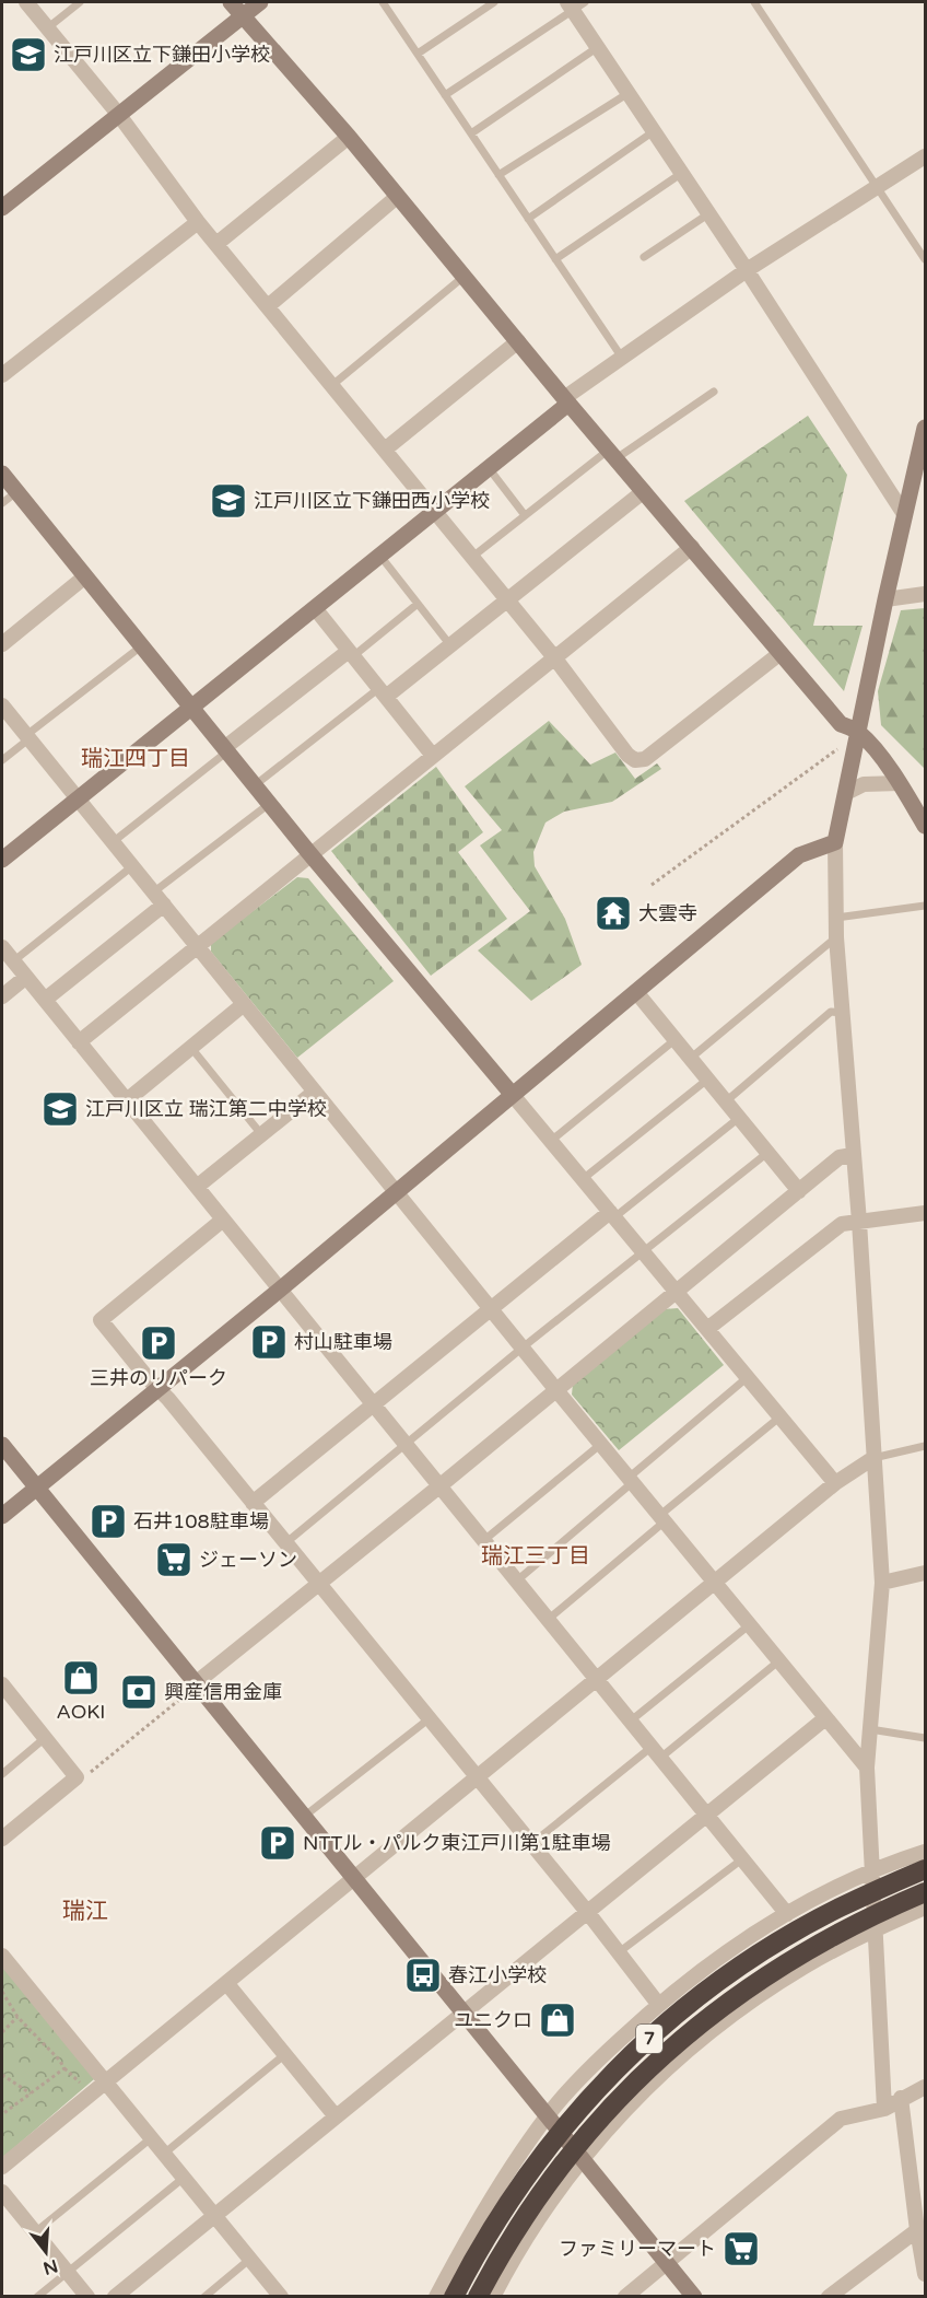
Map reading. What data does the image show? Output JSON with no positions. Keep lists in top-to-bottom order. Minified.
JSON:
{"streets":{"highway":["7"]},"districts":["瑞江四丁目","瑞江三丁目","瑞江"],"places":{"school or university":["江戸川区立下鎌田小学校","江戸川区立下鎌田西小学校","江戸川区立 瑞江第二中学校"],"temple":["大雲寺"],"parking":["村山駐車場","三井のリパーク","石井108駐車場","NTTル・パルク東江戸川第1駐車場"],"supermarket":["ジェーソン","ファミリーマート"],"shop":["AOKI","ユニクロ"],"bank":["興産信用金庫"],"bus stop":["春江小学校"]},"north":"bottom"}
